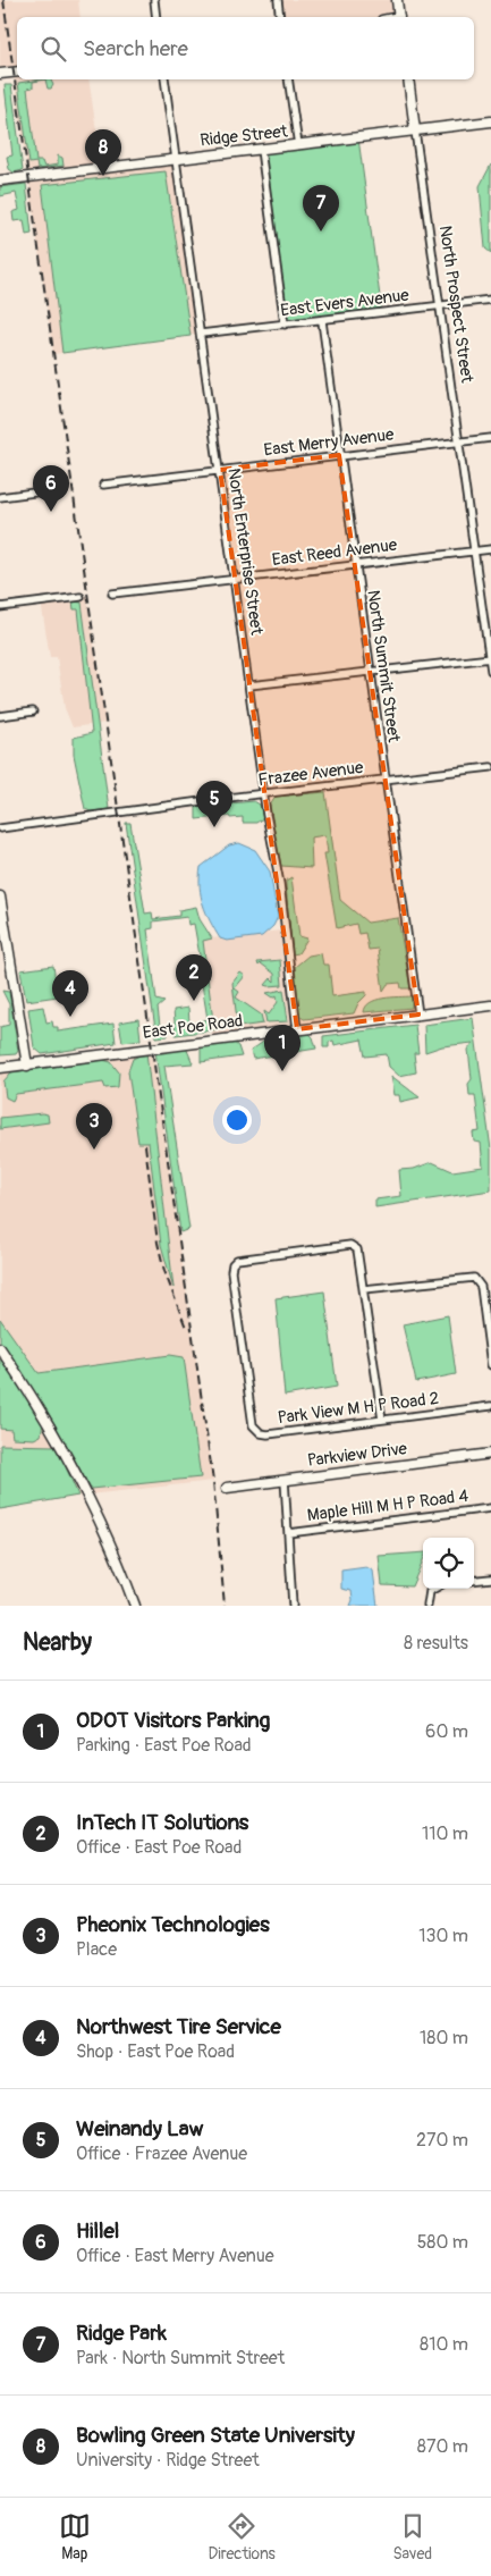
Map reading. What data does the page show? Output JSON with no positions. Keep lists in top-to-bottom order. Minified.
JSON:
{"streets":{"street":["Ridge Street","East Evers Avenue","North Prospect Street","East Merry Avenue","North Enterprise Street","East Reed Avenue","North Summit Street","Frazee Avenue","East Poe Road","Park View M H P Road 2","Parkview Drive","Maple Hill M H P Road 4"]},"crossings":[["Ridge Street","North Prospect Street"],["Ridge Street","North Enterprise Street"],["East Evers Avenue","North Prospect Street"],["East Evers Avenue","North Enterprise Street"],["East Evers Avenue","North Summit Street"],["North Prospect Street","East Merry Avenue"],["North Prospect Street","East Reed Avenue"],["East Merry Avenue","North Enterprise Street"],["East Merry Avenue","North Summit Street"],["North Enterprise Street","East Reed Avenue"],["North Enterprise Street","Frazee Avenue"],["North Enterprise Street","East Poe Road"],["East Reed Avenue","North Summit Street"],["North Summit Street","Frazee Avenue"],["North Summit Street","East Poe Road"]],"page":{"search":"Search here","pins":["8","7","6","5","2","4","1","3"],"heading":["Nearby","8 results"],"list":[{"mark":"1","name":"ODOT Visitors Parking","note":"Parking · East Poe Road","value":"60 m"},{"mark":"2","name":"InTech IT Solutions","note":"Office · East Poe Road","value":"110 m"},{"mark":"3","name":"Pheonix Technologies","note":"Place","value":"130 m"},{"mark":"4","name":"Northwest Tire Service","note":"Shop · East Poe Road","value":"180 m"},{"mark":"5","name":"Weinandy Law","note":"Office · Frazee Avenue","value":"270 m"},{"mark":"6","name":"Hillel","note":"Office · East Merry Avenue","value":"580 m"},{"mark":"7","name":"Ridge Park","note":"Park · North Summit Street","value":"810 m"},{"mark":"8","name":"Bowling Green State University","note":"University · Ridge Street","value":"870 m"}],"nav":["Map","Directions","Saved"]}}
